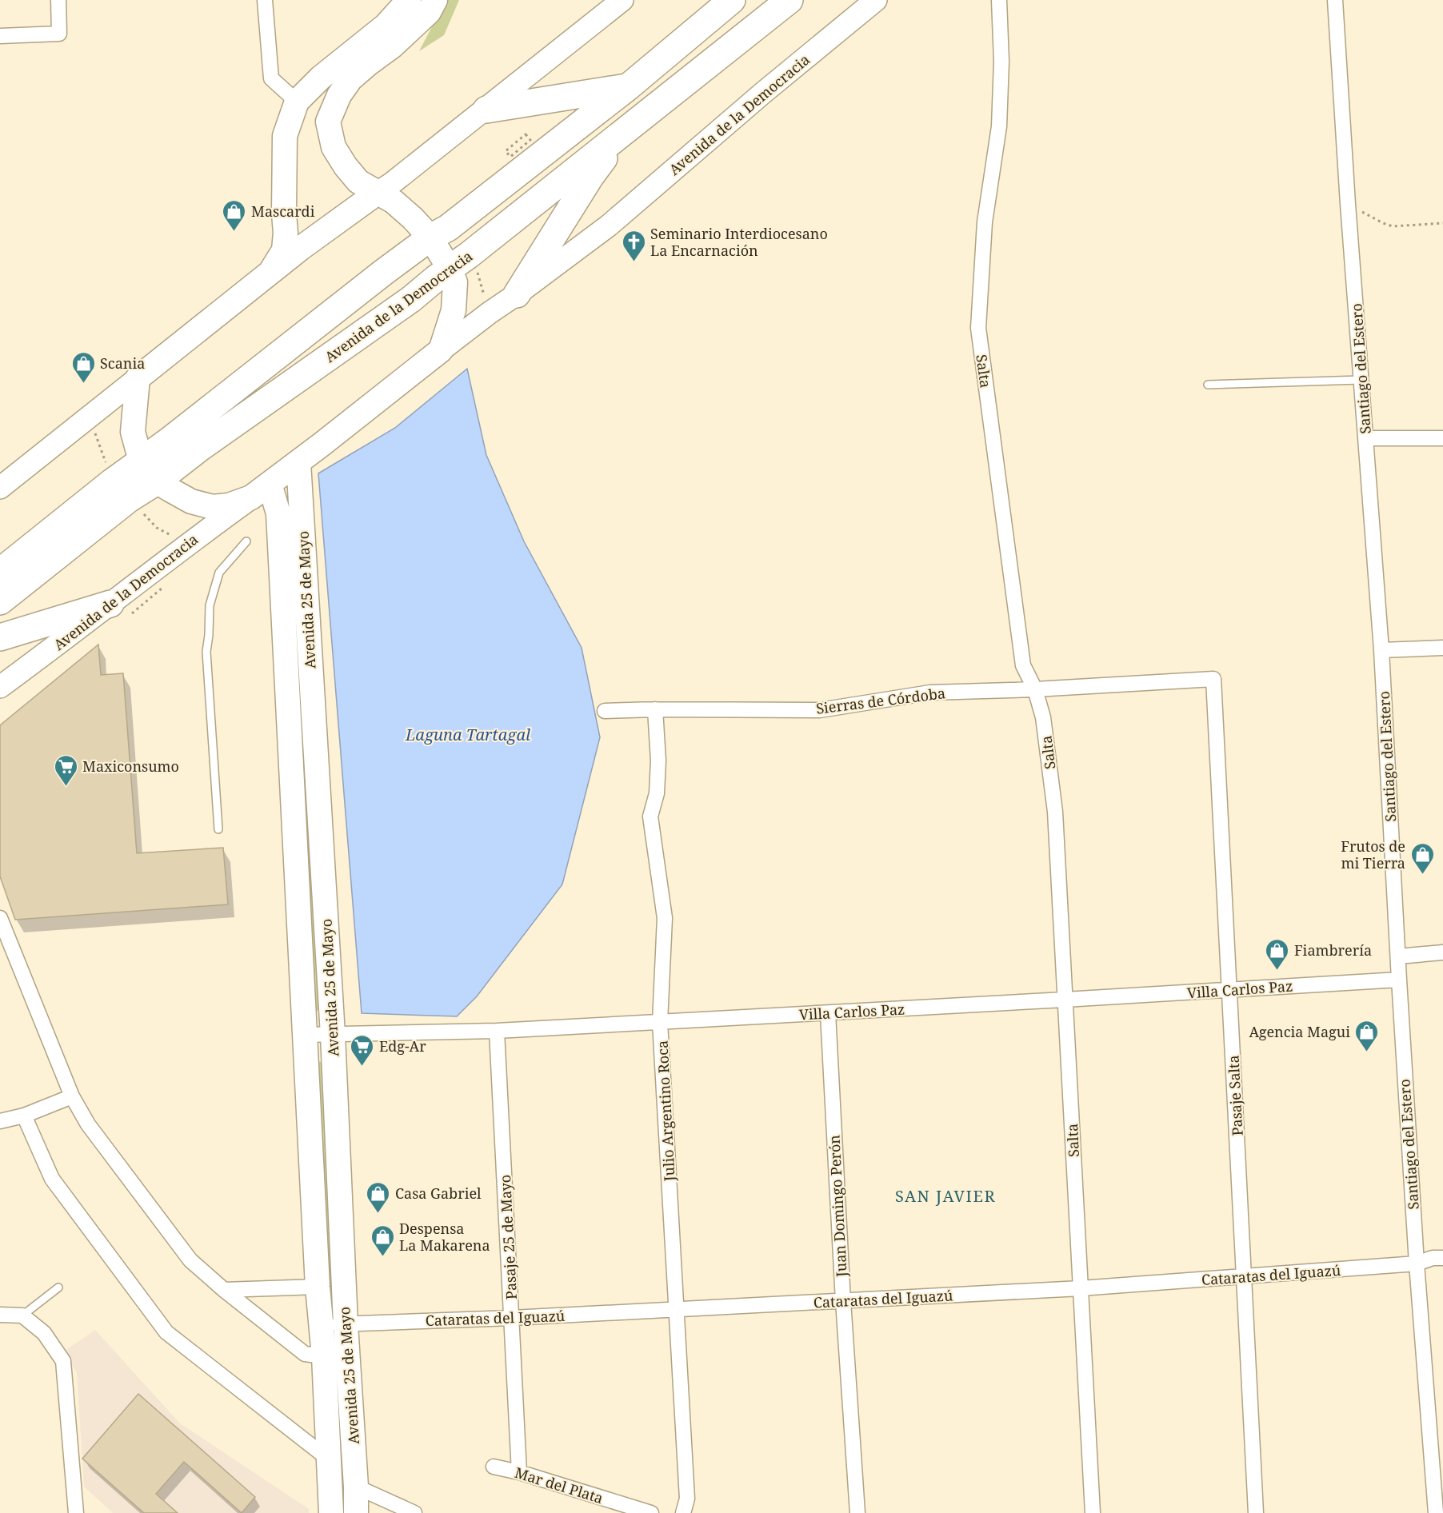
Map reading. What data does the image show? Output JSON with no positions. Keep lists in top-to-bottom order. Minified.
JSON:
{"streets":{"highway":["Avenida de la Democracia"],"main road":["Avenida 25 de Mayo"],"street":["Santiago del Estero","Salta","Sierras de Córdoba","Villa Carlos Paz","Pasaje Salta","Julio Argentino Roca","Juan Domingo Perón","Pasaje 25 de Mayo","Cataratas del Iguazú","Mar del Plata"]},"crossings":[["Avenida de la Democracia","Avenida 25 de Mayo"],["Santiago del Estero","Villa Carlos Paz"],["Santiago del Estero","Cataratas del Iguazú"],["Salta","Sierras de Córdoba"],["Salta","Villa Carlos Paz"],["Salta","Cataratas del Iguazú"],["Avenida 25 de Mayo","Villa Carlos Paz"],["Avenida 25 de Mayo","Cataratas del Iguazú"],["Sierras de Córdoba","Pasaje Salta"],["Sierras de Córdoba","Julio Argentino Roca"],["Villa Carlos Paz","Pasaje Salta"],["Villa Carlos Paz","Julio Argentino Roca"],["Villa Carlos Paz","Juan Domingo Perón"],["Villa Carlos Paz","Pasaje 25 de Mayo"],["Pasaje Salta","Cataratas del Iguazú"],["Julio Argentino Roca","Cataratas del Iguazú"],["Juan Domingo Perón","Cataratas del Iguazú"],["Pasaje 25 de Mayo","Cataratas del Iguazú"],["Pasaje 25 de Mayo","Mar del Plata"]],"districts":["SAN JAVIER"],"water":["Laguna Tartagal"],"places":{"shop":["Mascardi","Scania","Frutos de mi Tierra","Fiambrería","Agencia Magui","Casa Gabriel","Despensa La Makarena"],"church":["Seminario Interdiocesano La Encarnación"],"supermarket":["Maxiconsumo","Edg-Ar"]}}
